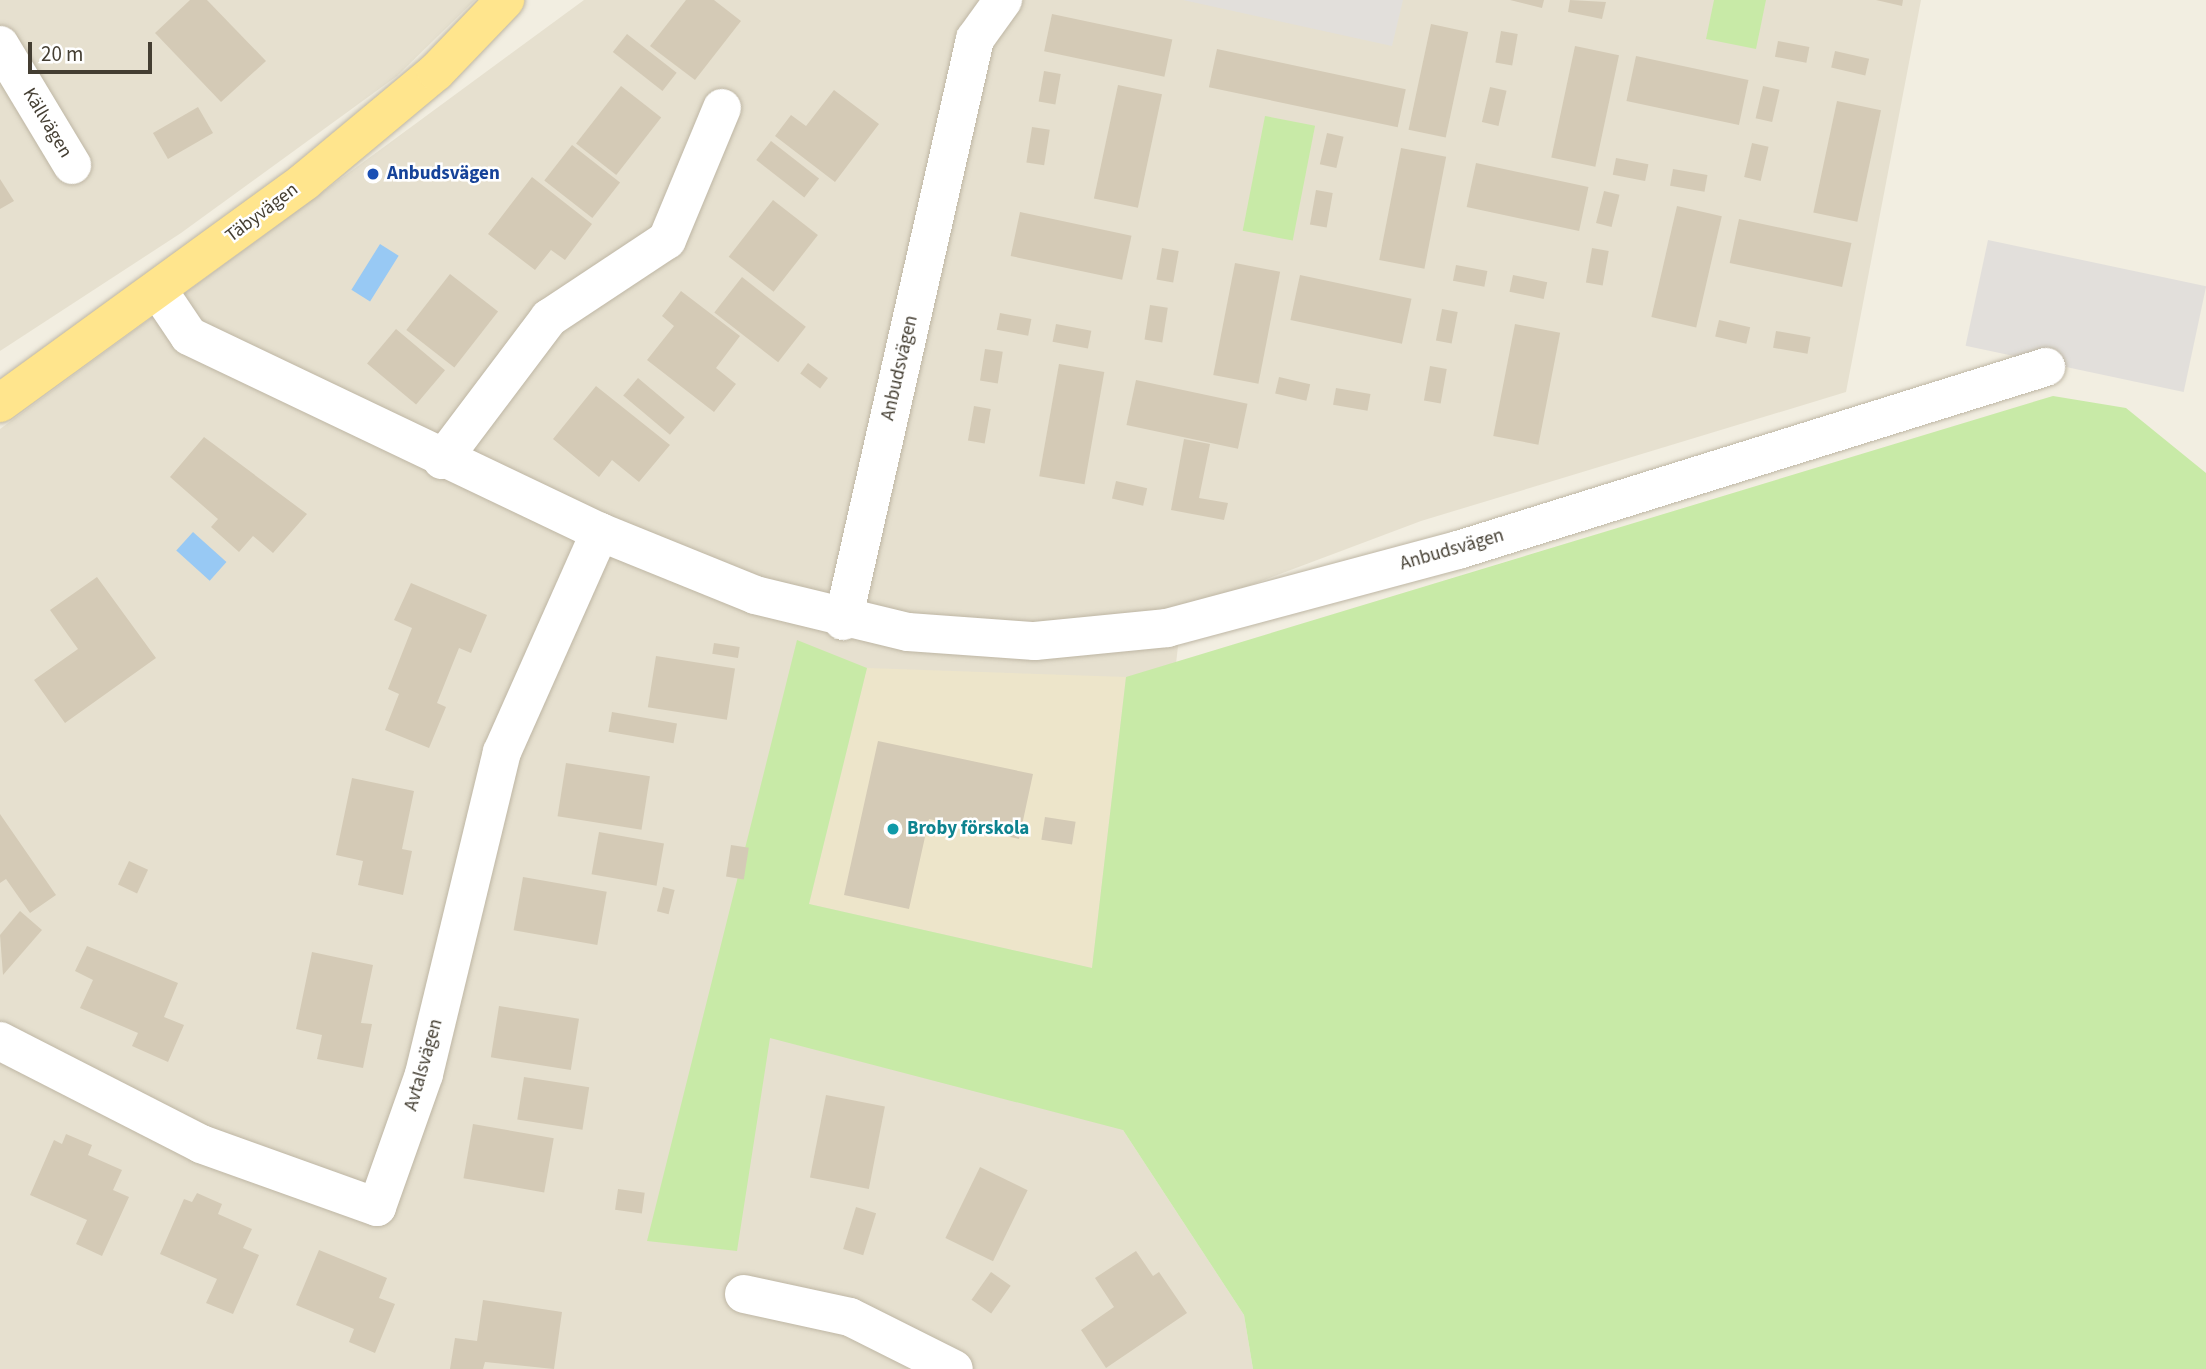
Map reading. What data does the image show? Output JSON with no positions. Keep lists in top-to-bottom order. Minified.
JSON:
{"streets":{"main road":["Täbyvägen"],"street":["Källvägen","Anbudsvägen","Avtalsvägen"]},"crossings":[["Täbyvägen","Anbudsvägen"],["Anbudsvägen","Avtalsvägen"]],"places":["Anbudsvägen","Broby förskola"],"scale_bar":"20 m"}
